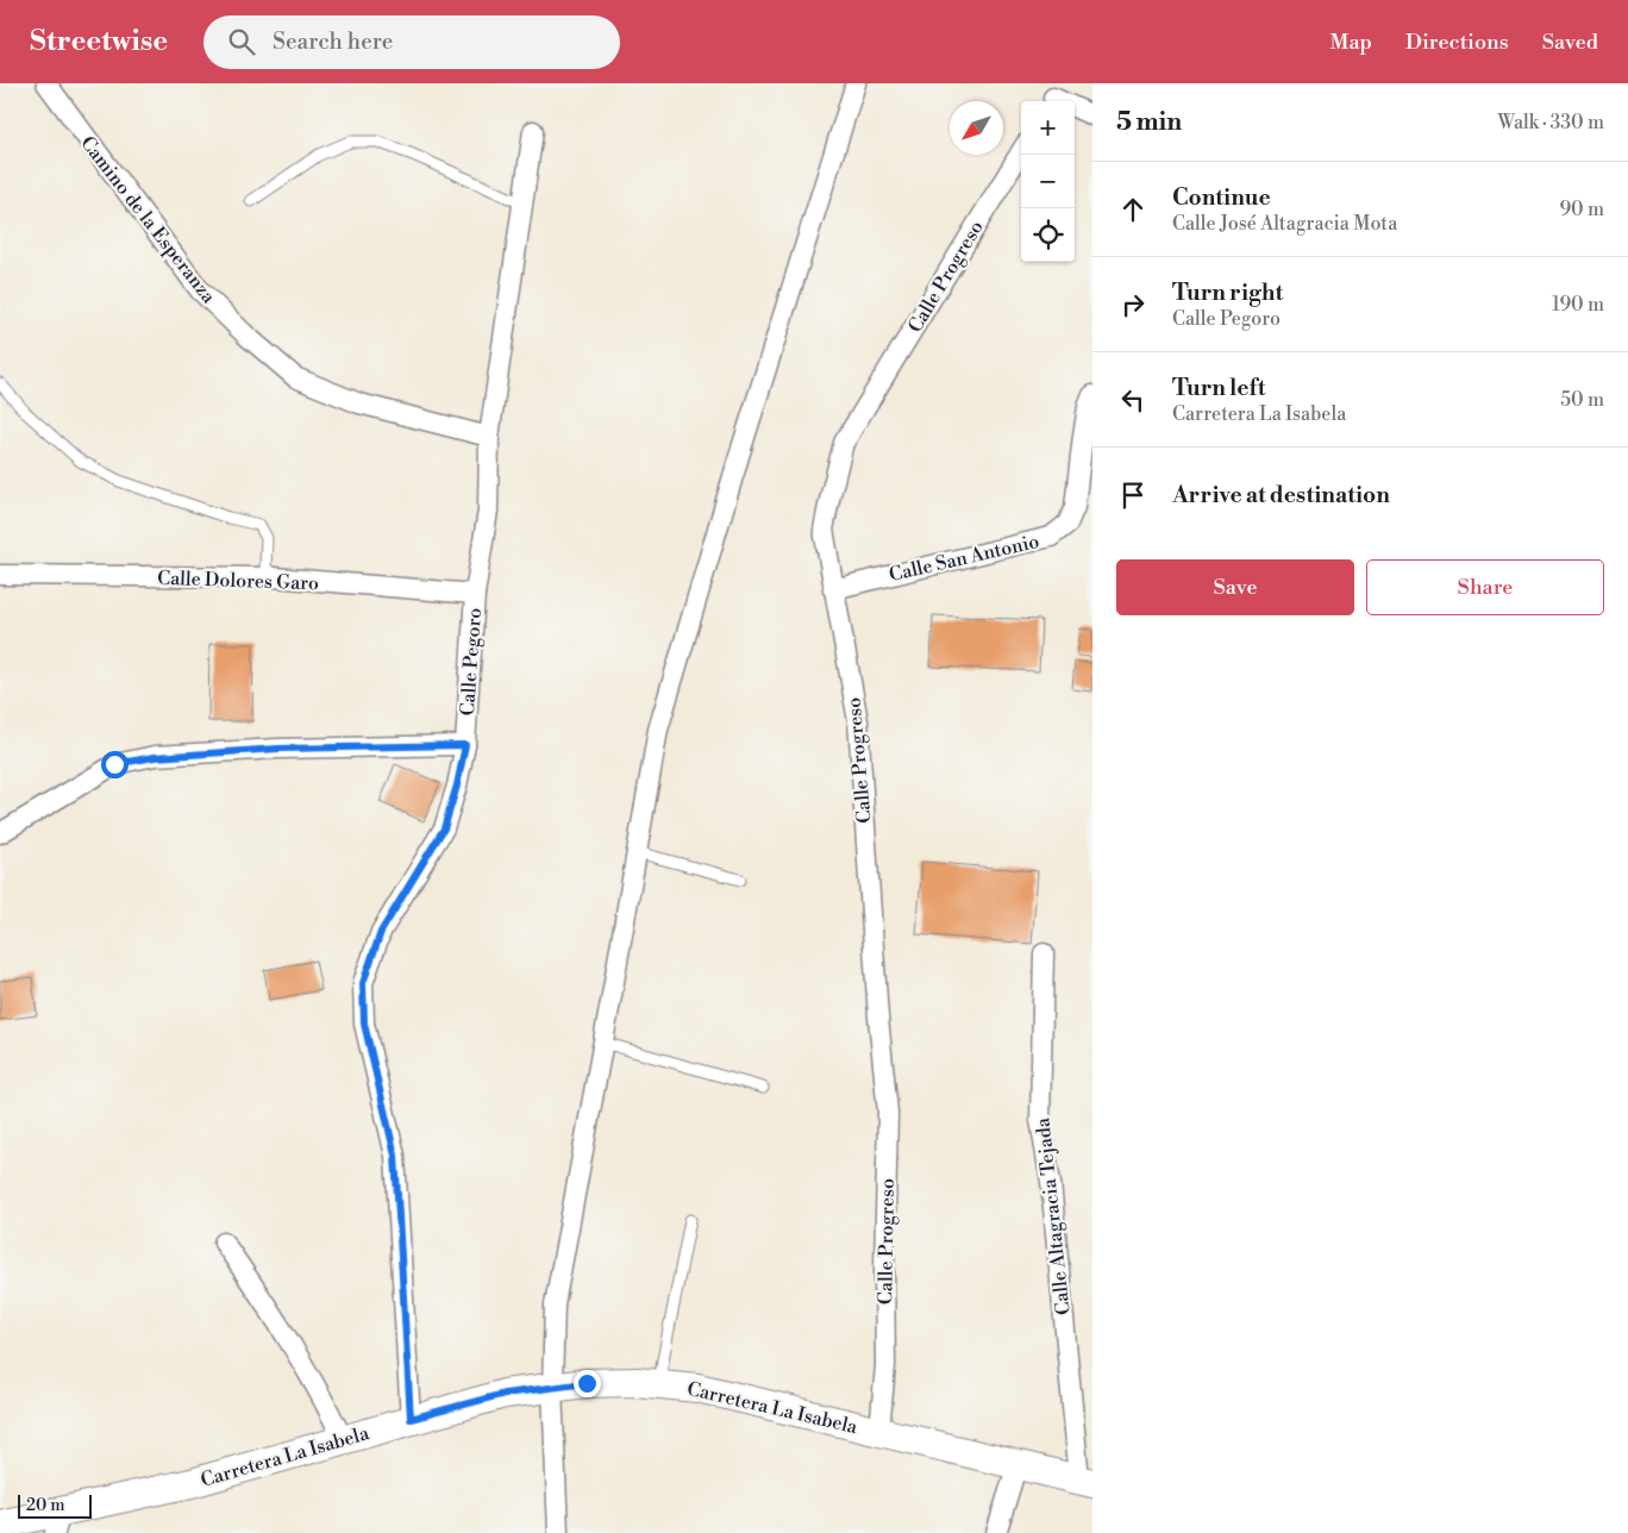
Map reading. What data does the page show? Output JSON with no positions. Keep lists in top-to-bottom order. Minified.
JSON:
{"streets":{"main road":["Carretera La Isabela"],"street":["Camino de la Esperanza","Calle Progreso","Calle San Antonio","Calle Dolores Garo","Calle Pegoro","Calle Altagracia Tejada"]},"crossings":[["Camino de la Esperanza","Calle Pegoro"],["Calle Progreso","Calle San Antonio"],["Calle Progreso","Carretera La Isabela"],["Calle Dolores Garo","Calle Pegoro"],["Calle Pegoro","Carretera La Isabela"],["Calle Altagracia Tejada","Carretera La Isabela"]],"scale_bar":"20 m","north":"bottom left","page":{"header":"Streetwise","search":"Search here","nav":["Map","Directions","Saved"],"heading":["5 min","Walk · 330 m"],"map_buttons":["+","−"],"list":[["Continue","Calle José Altagracia Mota","90 m"],["Turn right","Calle Pegoro","190 m"],["Turn left","Carretera La Isabela","50 m"],"Arrive at destination"],"buttons":["Save","Share"],"scale":"20 m"}}
